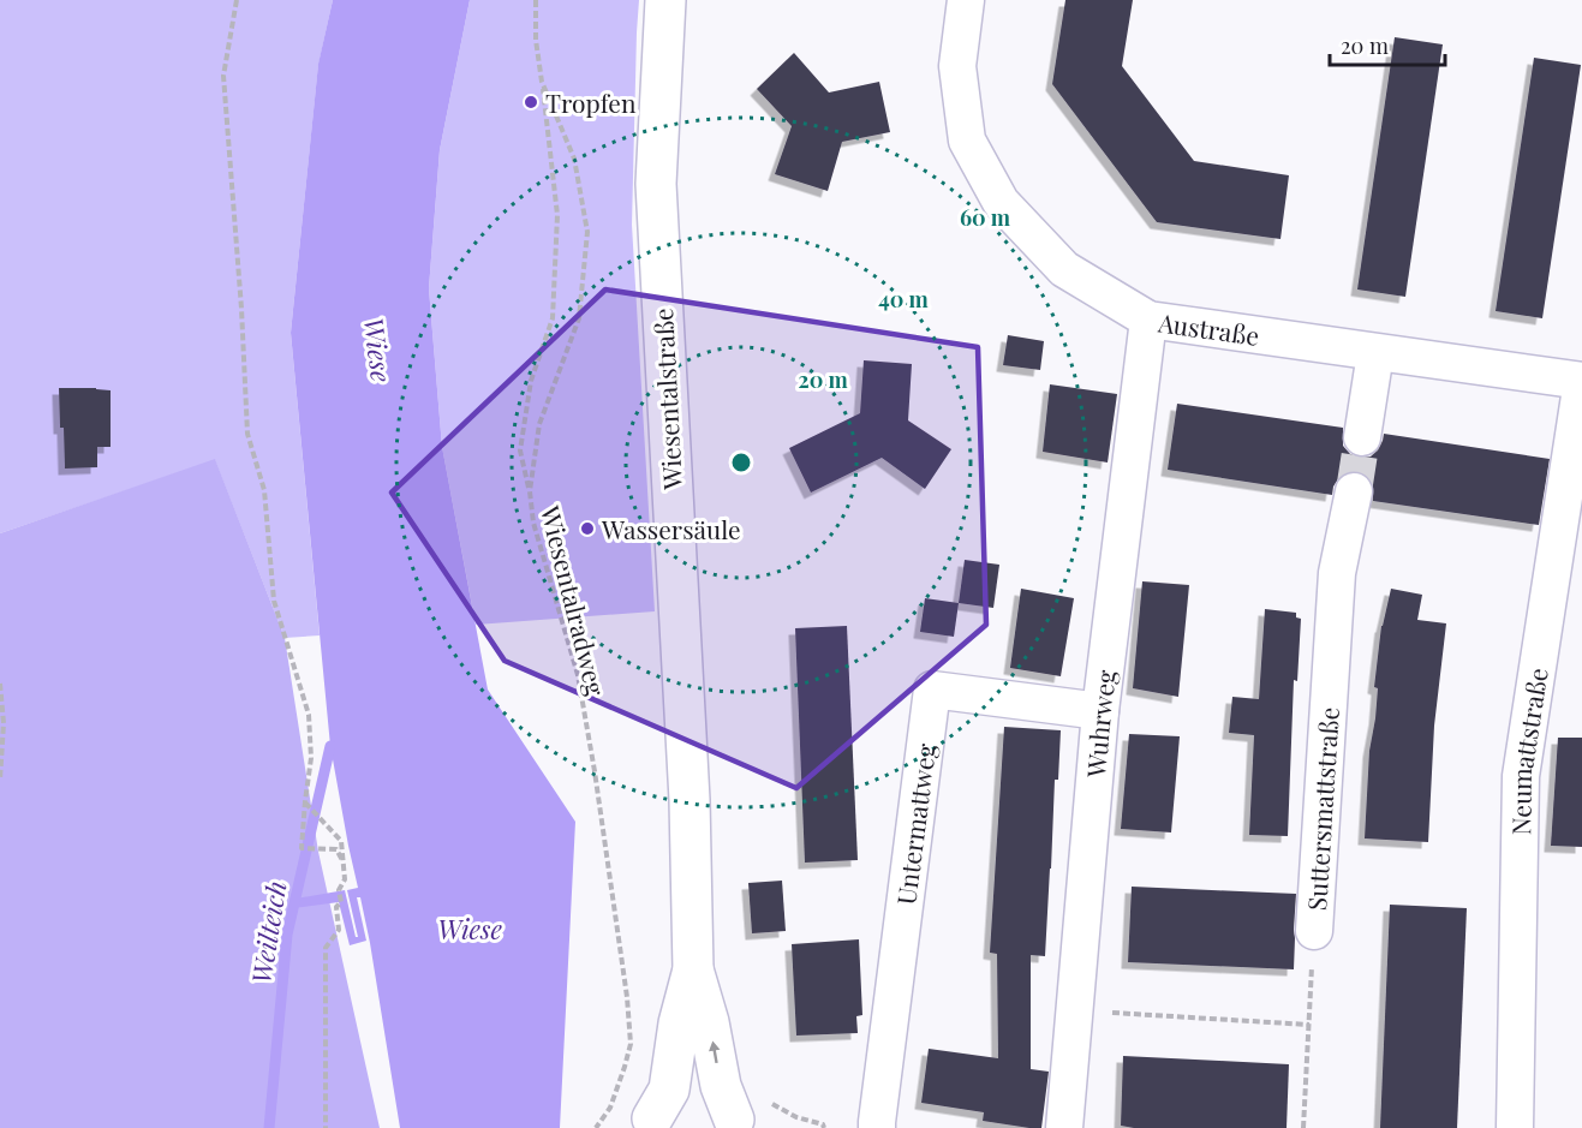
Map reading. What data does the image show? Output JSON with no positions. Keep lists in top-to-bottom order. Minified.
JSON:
{"streets":{"main road":["Wiesentalstraße"],"street":["Austraße","Wuhrweg","Neumattstraße","Suttersmattstraße","Untermattweg"],"path":["Wiesentalradweg"]},"crossings":[["Austraße","Wuhrweg"],["Austraße","Neumattstraße"],["Wuhrweg","Untermattweg"]],"water":["Wiese","Weilteich"],"places":["Tropfen","Wassersäule"],"scale_bar":"20 m","rings":["60 m","40 m","20 m"]}
